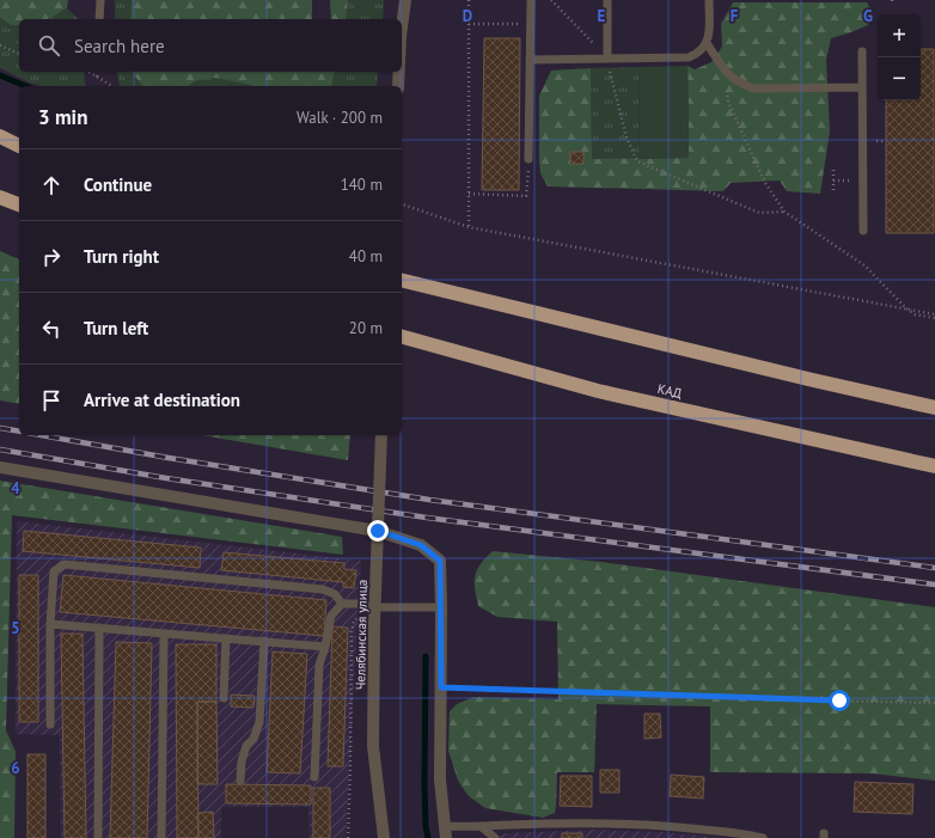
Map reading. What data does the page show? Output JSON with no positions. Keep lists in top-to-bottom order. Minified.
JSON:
{"streets":{"highway":["КАД"],"street":["Челябинская улица"]},"page":{"map_buttons":["+","−"],"search":"Search here","heading":["3 min","Walk · 200 m"],"list":[["Continue","140 m"],["Turn right","40 m"],["Turn left","20 m"],"Arrive at destination"]},"grid":{"columns":["D","E","F","G"],"rows":["4","5","6"]}}
